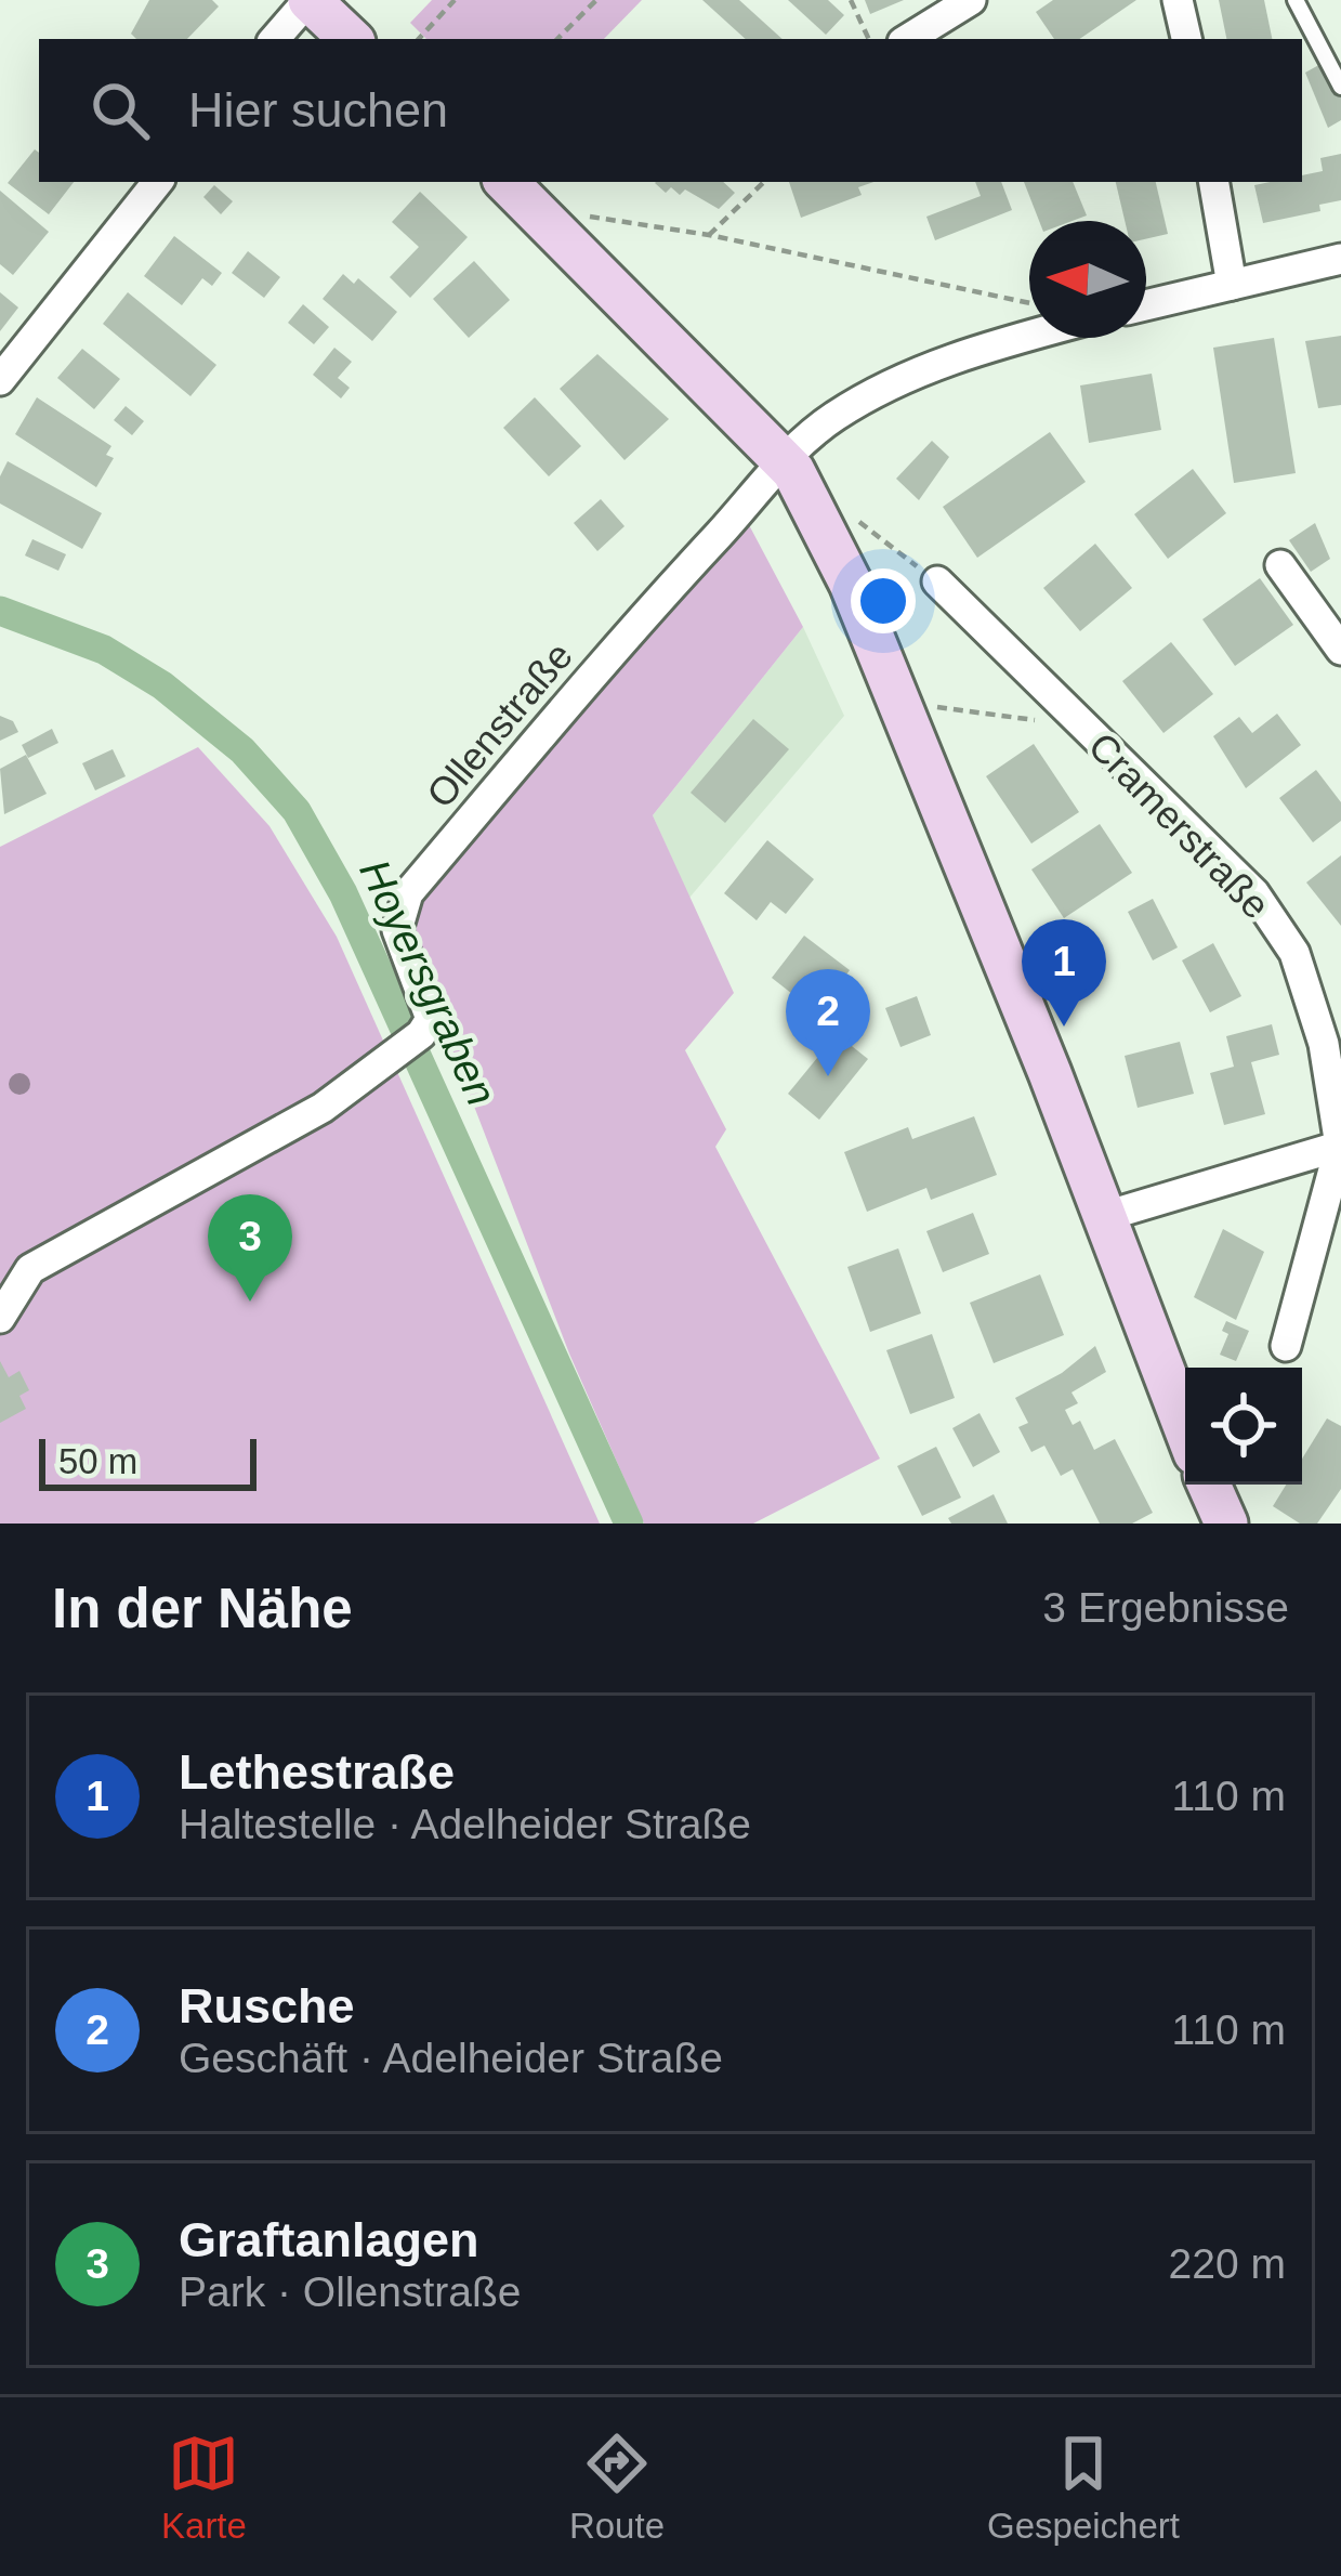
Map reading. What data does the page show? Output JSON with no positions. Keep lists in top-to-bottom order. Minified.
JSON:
{"streets":{"street":["Ollenstraße","Cramerstraße"]},"water":["Hoyersgraben"],"scale_bar":"50 m","north":"left","page":{"search":"Hier suchen","pins":["1","2","3"],"scale":"50 m","heading":["In der Nähe","3 Ergebnisse"],"list":[{"mark":"1","name":"Lethestraße","note":"Haltestelle · Adelheider Straße","value":"110 m"},{"mark":"2","name":"Rusche","note":"Geschäft · Adelheider Straße","value":"110 m"},{"mark":"3","name":"Graftanlagen","note":"Park · Ollenstraße","value":"220 m"}],"nav":["Karte","Route","Gespeichert"]}}
